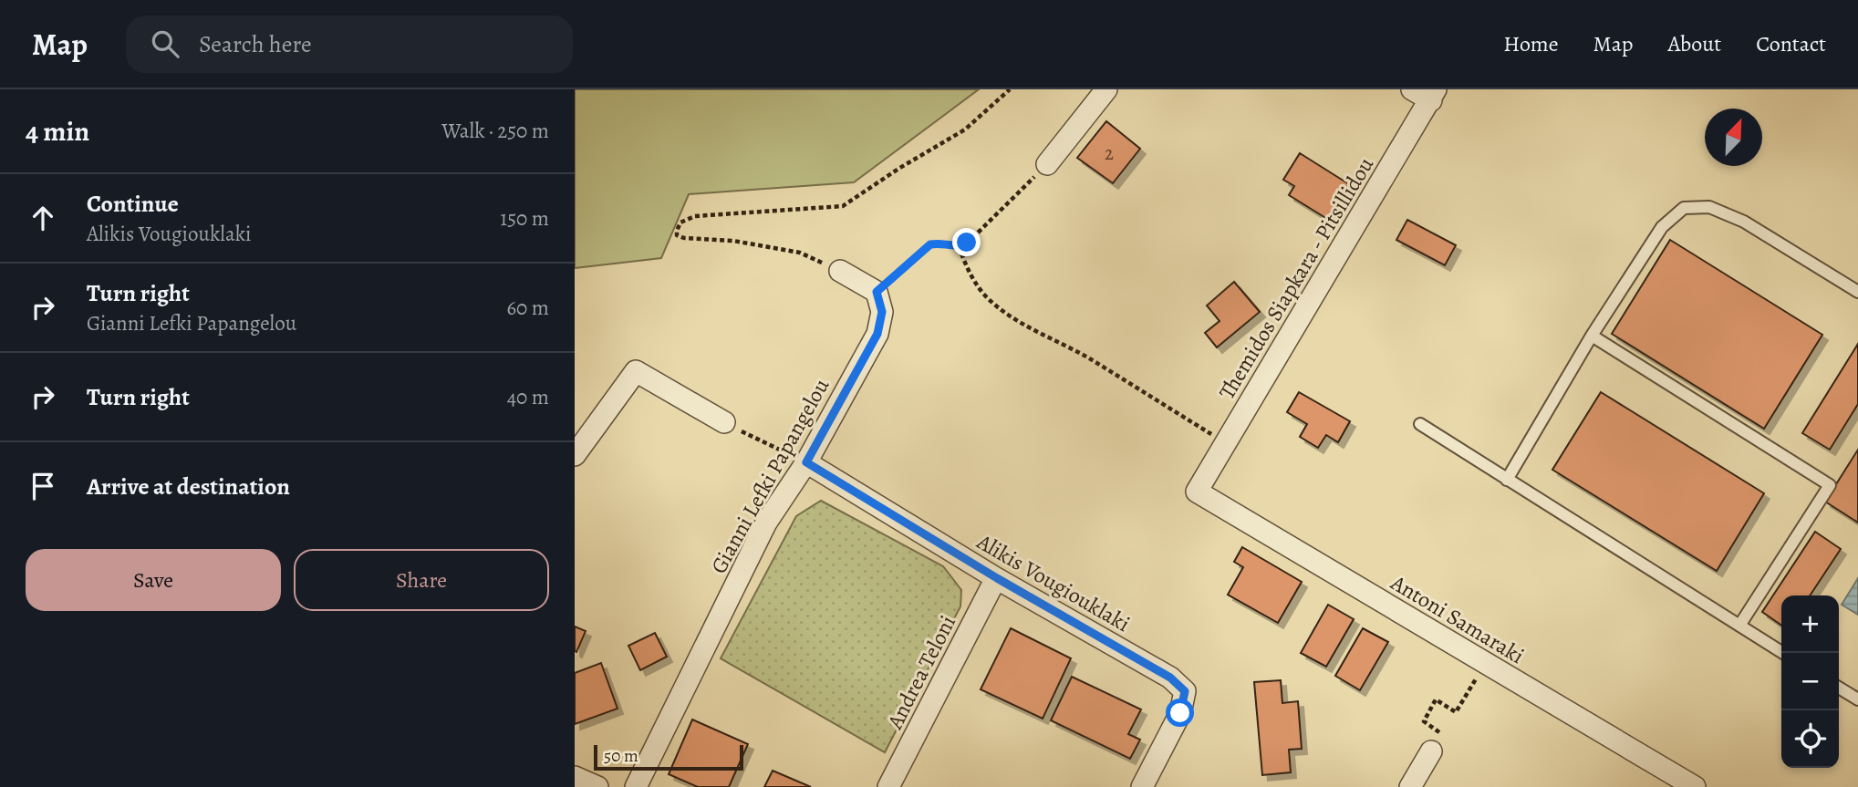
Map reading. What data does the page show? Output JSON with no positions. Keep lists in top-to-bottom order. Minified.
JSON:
{"streets":{"street":["Themidos Siapkara - Pitsillidou","Gianni Lefki Papangelou","Alikis Vougiouklaki","Antoni Samaraki","Andrea Teloni"]},"crossings":[["Themidos Siapkara - Pitsillidou","Antoni Samaraki"],["Gianni Lefki Papangelou","Alikis Vougiouklaki"],["Alikis Vougiouklaki","Andrea Teloni"]],"house_numbers":["2"],"scale_bar":"50 m","north":"top right","page":{"header":"Map","search":"Search here","nav":["Home","Map","About","Contact"],"heading":["4 min","Walk · 250 m"],"list":[["Continue","Alikis Vougiouklaki","150 m"],["Turn right","Gianni Lefki Papangelou","60 m"],["Turn right","40 m"],"Arrive at destination"],"buttons":["Save","Share"],"map_buttons":["+","−"],"scale":"50 m"}}
